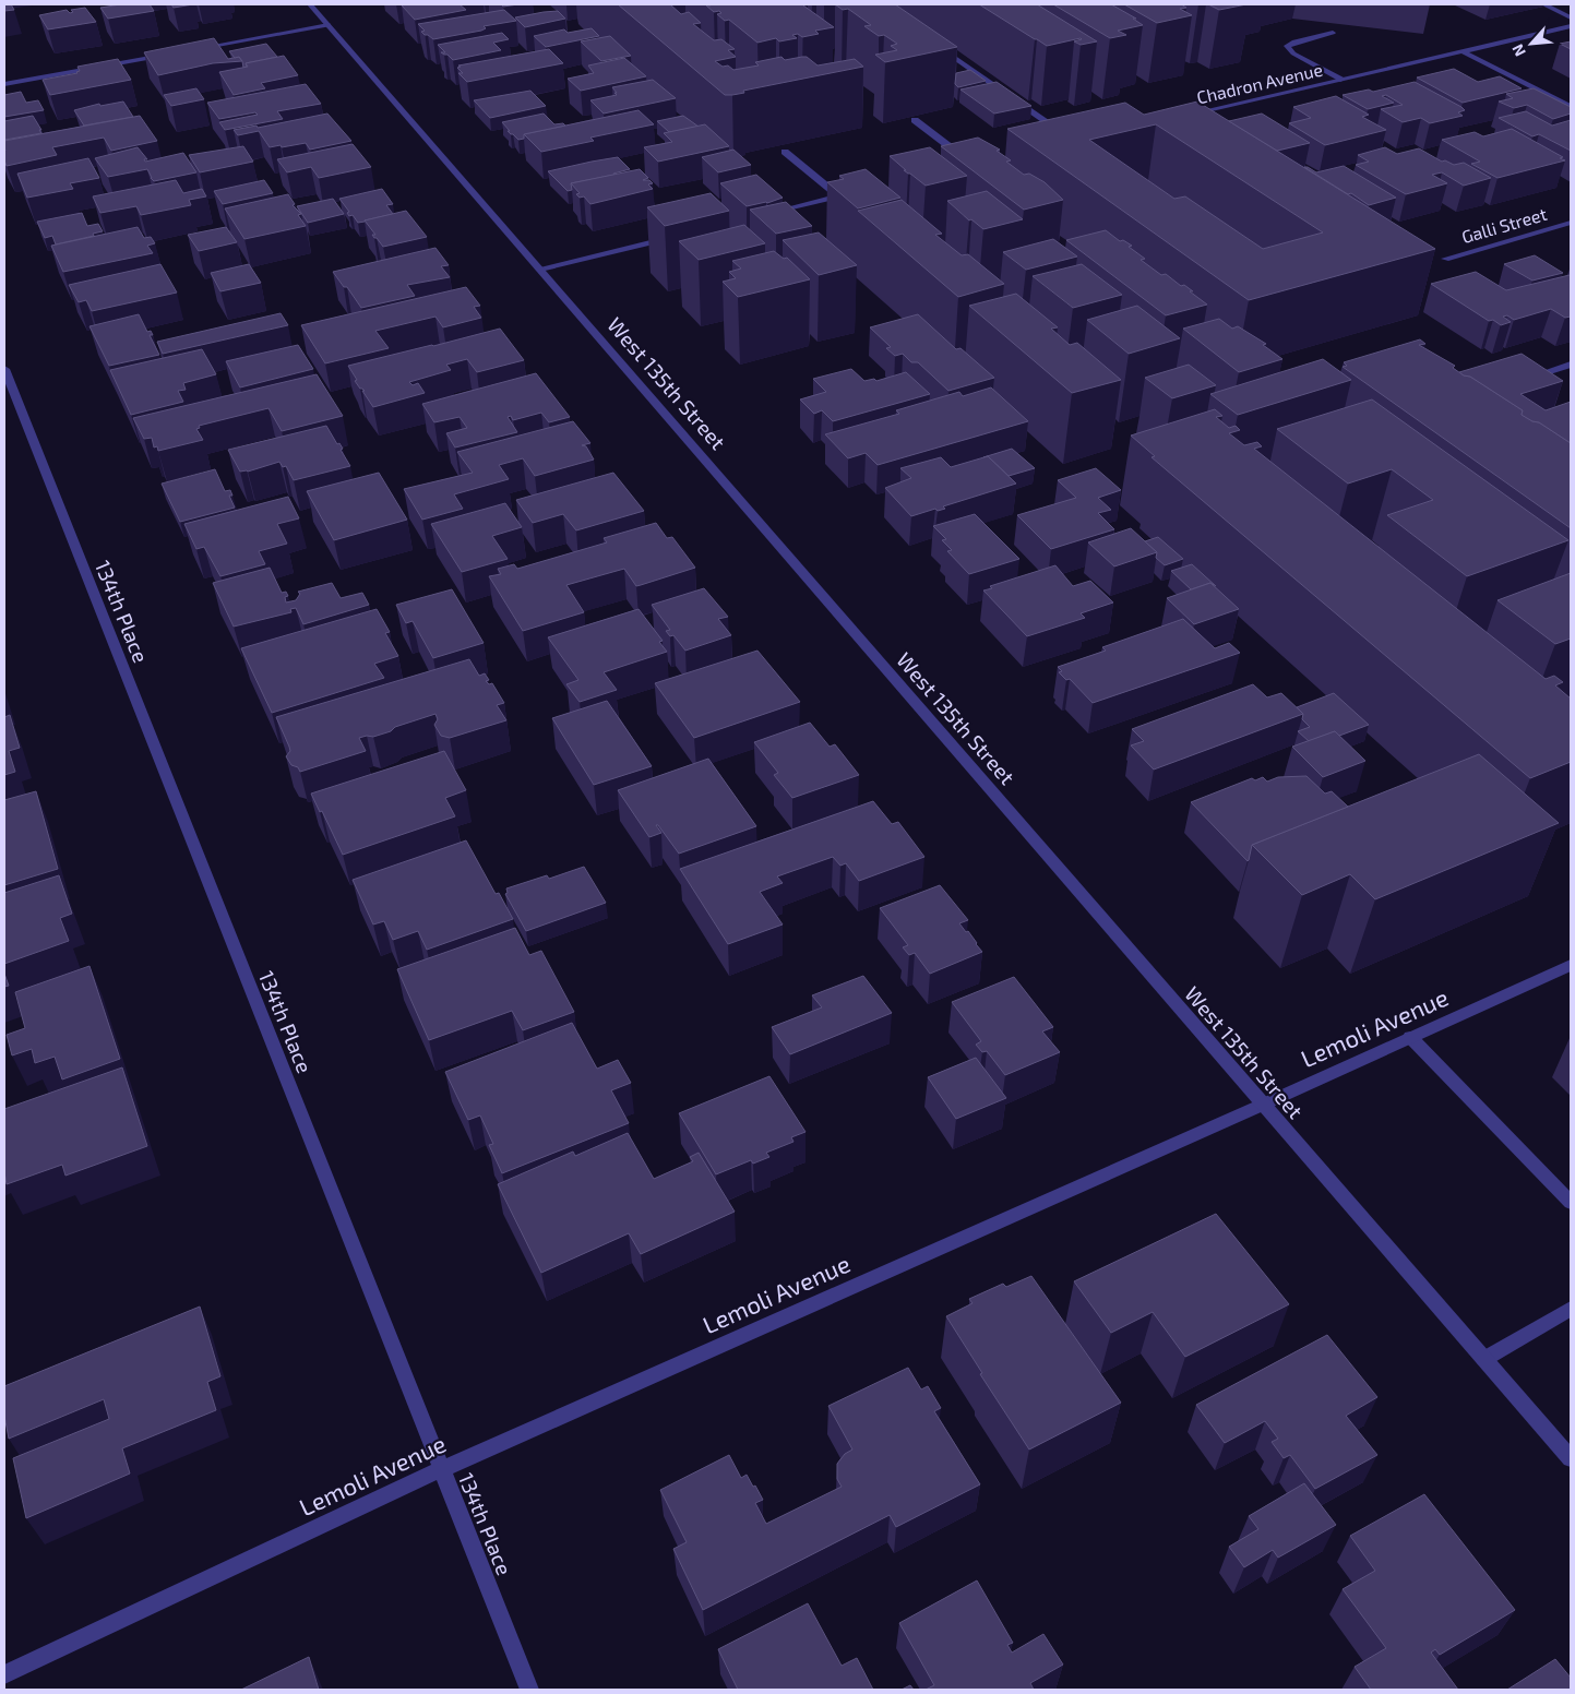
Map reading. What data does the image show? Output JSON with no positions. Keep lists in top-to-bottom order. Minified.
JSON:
{"streets":{"street":["Chadron Avenue","Galli Street","West 135th Street","134th Place","Lemoli Avenue"]},"crossings":[["West 135th Street","Lemoli Avenue"],["134th Place","Lemoli Avenue"]],"north":"bottom left"}
